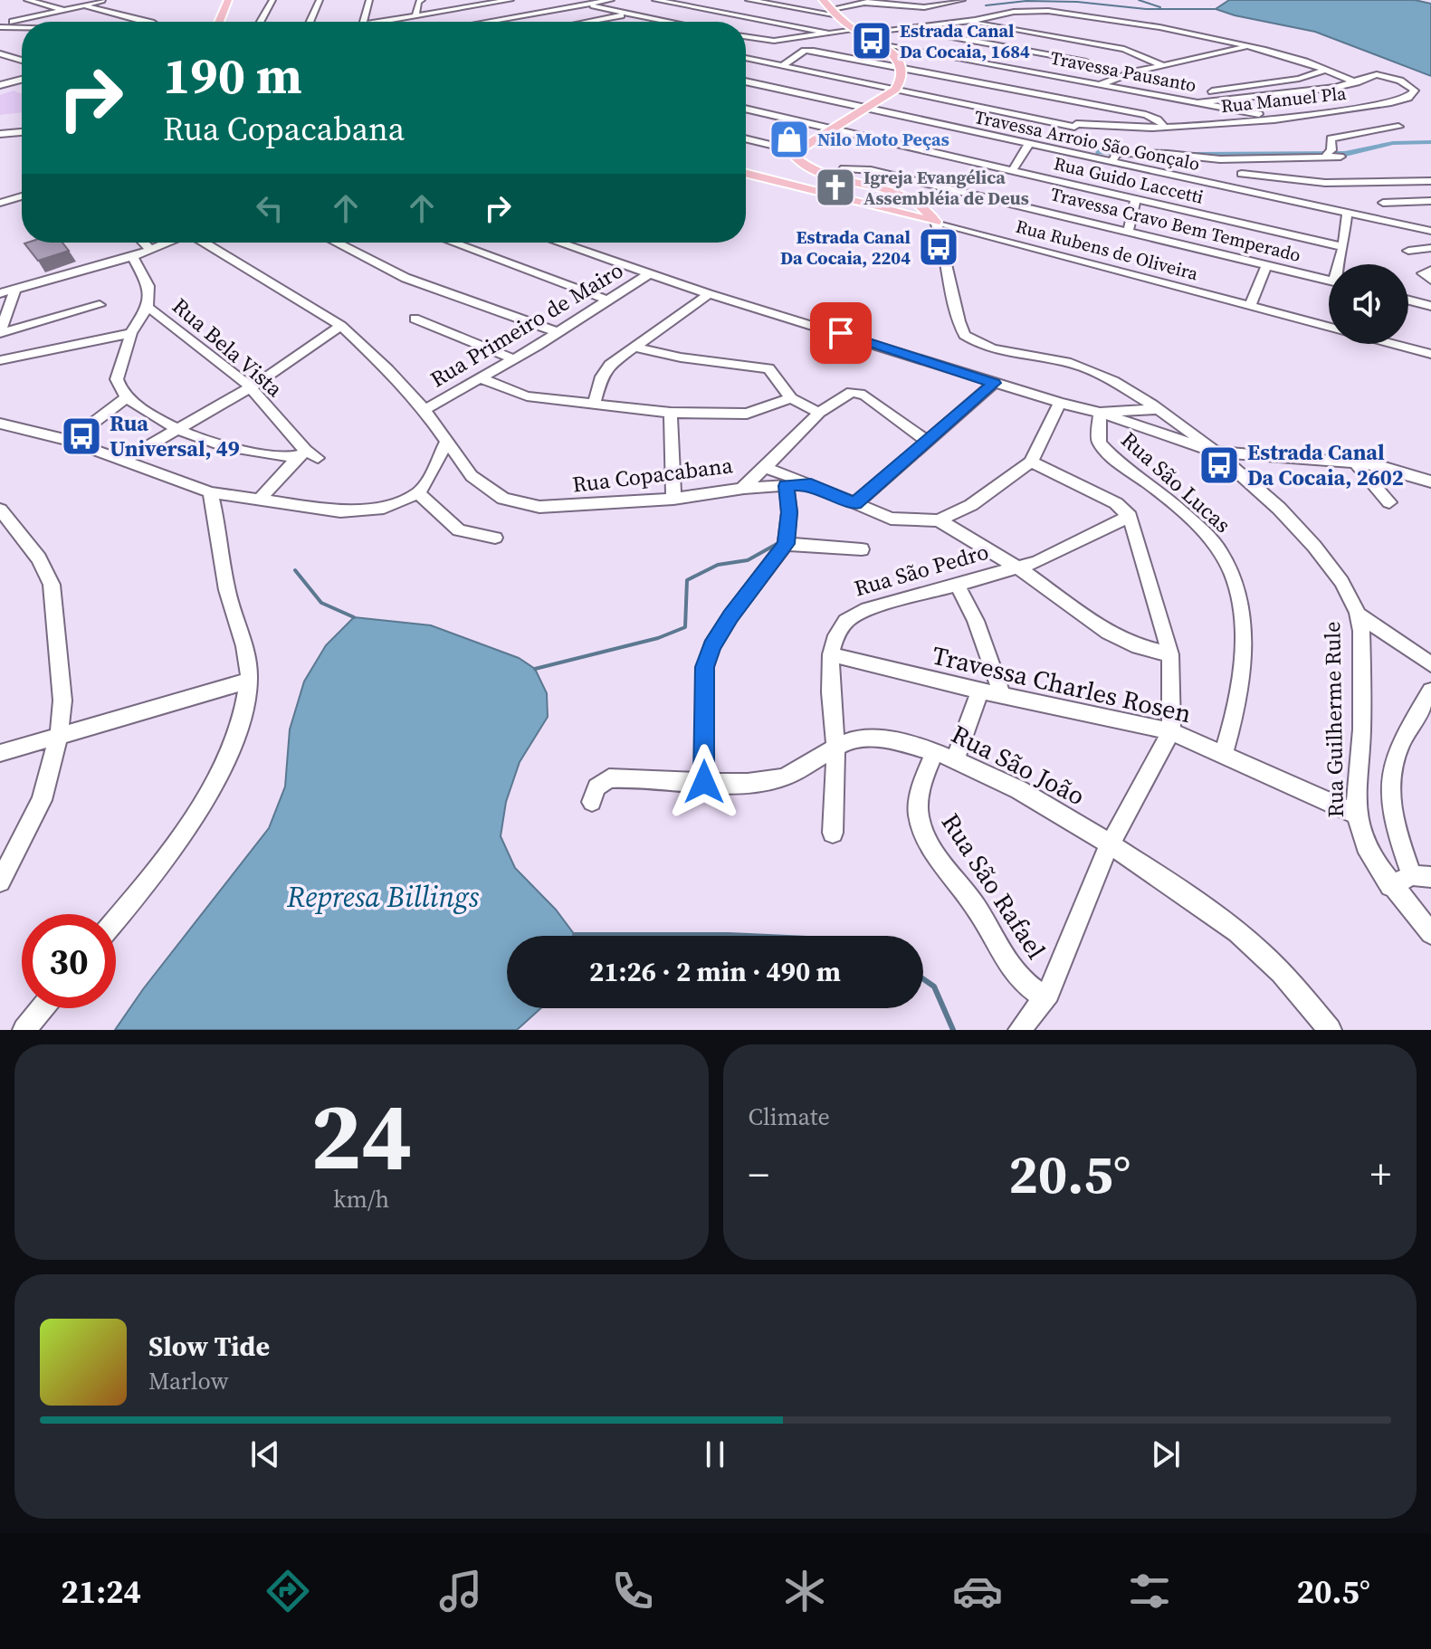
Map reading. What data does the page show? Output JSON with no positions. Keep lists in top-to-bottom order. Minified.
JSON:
{"streets":{"main road":["Rua Rubens de Oliveira"],"street":["Travessa Pausanto","Rua Manuel Pla","Travessa Arroio São Gonçalo","Rua Guido Laccetti","Travessa Cravo Bem Temperado","Rua Primeiro de Mairo","Rua Bela Vista","Rua Copacabana","Rua São Lucas","Rua São Pedro","Travessa Charles Rosen","Rua Guilherme Rule","Rua São João","Rua São Rafael"]},"crossings":[["Travessa Pausanto","Rua Manuel Pla"],["Rua Rubens de Oliveira","Rua Guilherme Rule"],["Rua Primeiro de Mairo","Rua Copacabana"],["Rua São Lucas","Travessa Charles Rosen"],["Rua São Pedro","Travessa Charles Rosen"],["Rua São Pedro","Rua São João"],["Travessa Charles Rosen","Rua Guilherme Rule"],["Rua São João","Rua São Rafael"]],"water":["Represa Billings"],"places":{"bus stop":["Estrada Canal Da Cocaia, 1684","Estrada Canal Da Cocaia, 2204","Rua Universal, 49","Estrada Canal Da Cocaia, 2602"],"shop":["Nilo Moto Peças"],"church":["Igreja Evangélica Assembléia de Deus"]},"page":{"turn":["190 m","Rua Copacabana"],"limit":"30","trip":"21:26 · 2 min · 490 m","tile":[["24","km/h"],"Climate"],"heat":["−","20.5°","+"],"song":["Slow Tide","Marlow"],"tabs":["21:24","20.5°"]}}
